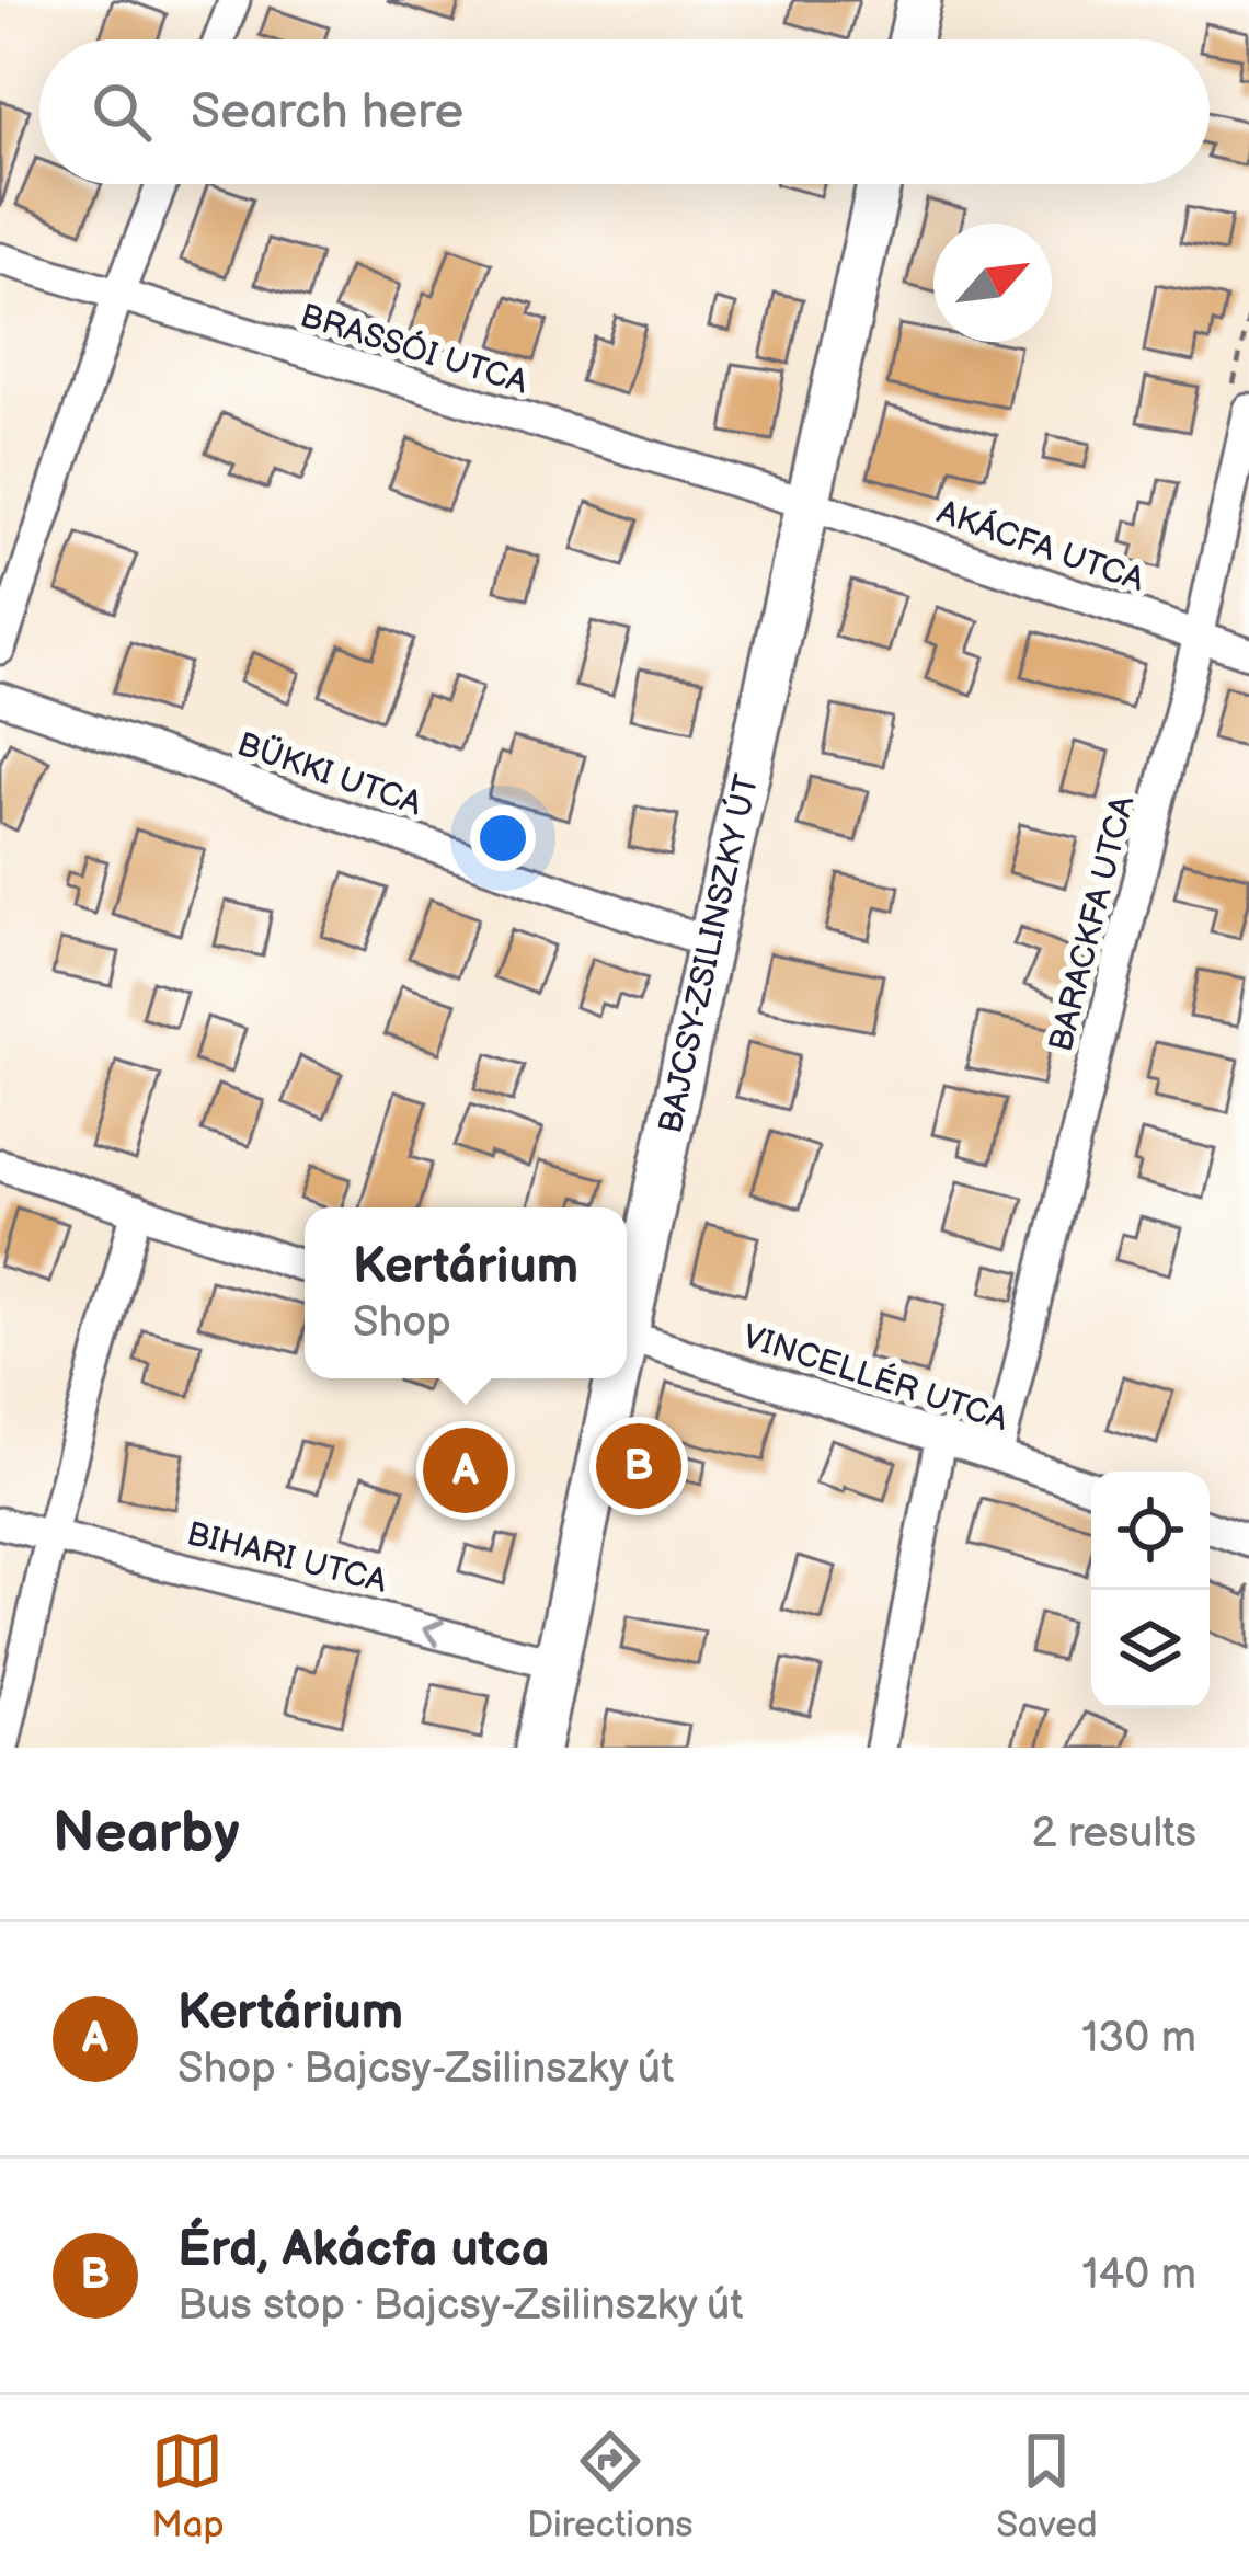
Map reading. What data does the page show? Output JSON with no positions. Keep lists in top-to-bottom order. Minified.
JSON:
{"streets":{"main road":["BAJCSY-ZSILINSZKY ÚT"],"street":["BRASSÓI UTCA","AKÁCFA UTCA","BÜKKI UTCA","BARACKFA UTCA","VINCELLÉR UTCA","BIHARI UTCA"]},"crossings":[["BRASSÓI UTCA","AKÁCFA UTCA"],["BRASSÓI UTCA","BAJCSY-ZSILINSZKY ÚT"],["AKÁCFA UTCA","BARACKFA UTCA"],["AKÁCFA UTCA","BAJCSY-ZSILINSZKY ÚT"],["BÜKKI UTCA","BAJCSY-ZSILINSZKY ÚT"],["BARACKFA UTCA","VINCELLÉR UTCA"],["BAJCSY-ZSILINSZKY ÚT","BIHARI UTCA"]],"one_way":["BIHARI UTCA"],"north":"top right","page":{"search":"Search here","popup":["Kertárium","Shop"],"pins":["B","A"],"heading":["Nearby","2 results"],"list":[{"mark":"A","name":"Kertárium","note":"Shop · Bajcsy-Zsilinszky út","value":"130 m"},{"mark":"B","name":"Érd, Akácfa utca","note":"Bus stop · Bajcsy-Zsilinszky út","value":"140 m"}],"nav":["Map","Directions","Saved"]}}
